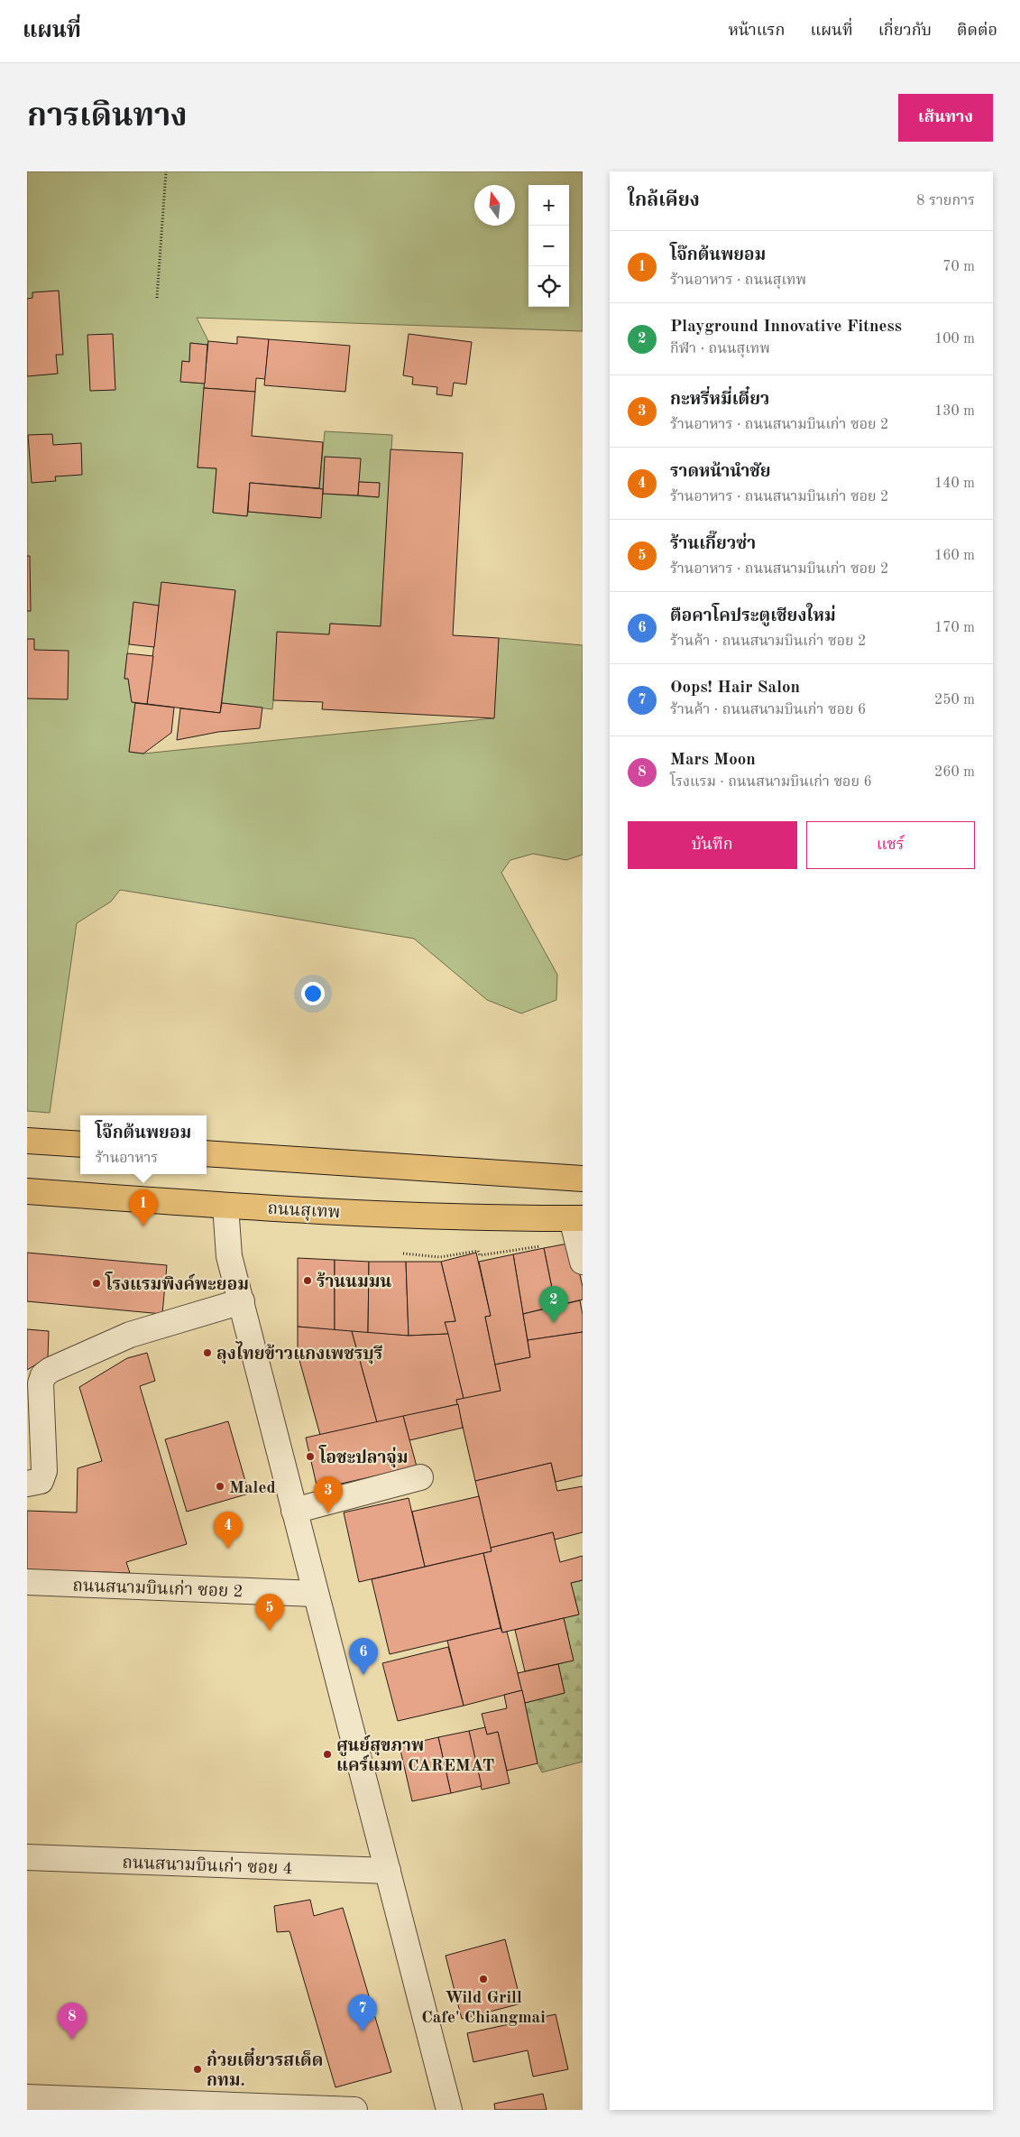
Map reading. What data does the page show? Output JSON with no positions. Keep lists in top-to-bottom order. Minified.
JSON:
{"streets":{"main road":["ถนนสุเทพ"],"street":["ถนนสนามบินเก่า ซอย 2","ถนนสนามบินเก่า ซอย 4"]},"places":["ร้านนมมน","โรงแรมพิงค์พะยอม","ลุงไทยข้าวแกงเพชรบุรี","โอชะปลาจุ่ม","Maled","ศูนย์สุขภาพ แคร์แมท CAREMAT","Wild Grill Cafe' Chiangmai","ก๋วยเตี๋ยวรสเด็ด กทม."],"north":"top","page":{"header":"แผนที่","nav":["หน้าแรก","แผนที่","เกี่ยวกับ","ติดต่อ"],"title":"การเดินทาง","buttons":["เส้นทาง",["บันทึก","แชร์"]],"heading":["ใกล้เคียง","8 รายการ"],"map_buttons":["+","−"],"list":[{"mark":"1","name":"โจ๊กต้นพยอม","note":"ร้านอาหาร · ถนนสุเทพ","value":"70 m"},{"mark":"2","name":"Playground Innovative Fitness","note":"กีฬา · ถนนสุเทพ","value":"100 m"},{"mark":"3","name":"กะหรี่หมี่เตี๋ยว","note":"ร้านอาหาร · ถนนสนามบินเก่า ซอย 2","value":"130 m"},{"mark":"4","name":"ราดหน้านำชัย","note":"ร้านอาหาร · ถนนสนามบินเก่า ซอย 2","value":"140 m"},{"mark":"5","name":"ร้านเกี๊ยวซ่า","note":"ร้านอาหาร · ถนนสนามบินเก่า ซอย 2","value":"160 m"},{"mark":"6","name":"ตือคาโคประตูเชียงใหม่","note":"ร้านค้า · ถนนสนามบินเก่า ซอย 2","value":"170 m"},{"mark":"7","name":"Oops! Hair Salon","note":"ร้านค้า · ถนนสนามบินเก่า ซอย 6","value":"250 m"},{"mark":"8","name":"Mars Moon","note":"โรงแรม · ถนนสนามบินเก่า ซอย 6","value":"260 m"}],"popup":["โจ๊กต้นพยอม","ร้านอาหาร"],"pins":["1","2","3","4","5","6","7","8"]}}
